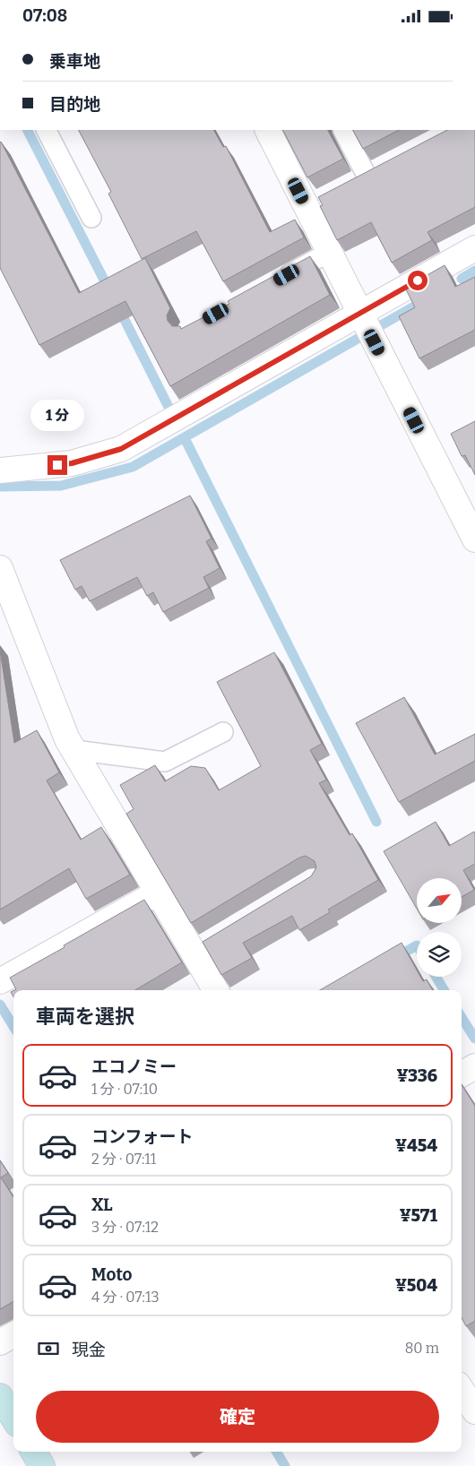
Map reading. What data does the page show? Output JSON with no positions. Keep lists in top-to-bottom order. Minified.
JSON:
{"north":"top right","page":{"status":"07:08","banner":["乗車地","目的地"],"bubble":"1 分","heading":"車両を選択","list":[{"name":"エコノミー","note":"1 分 · 07:10","value":"¥336"},{"name":"コンフォート","note":"2 分 · 07:11","value":"¥454"},{"name":"XL","note":"3 分 · 07:12","value":"¥571"},{"name":"Moto","note":"4 分 · 07:13","value":"¥504"}],"pay":["現金","80 m"],"buttons":"確定"}}
